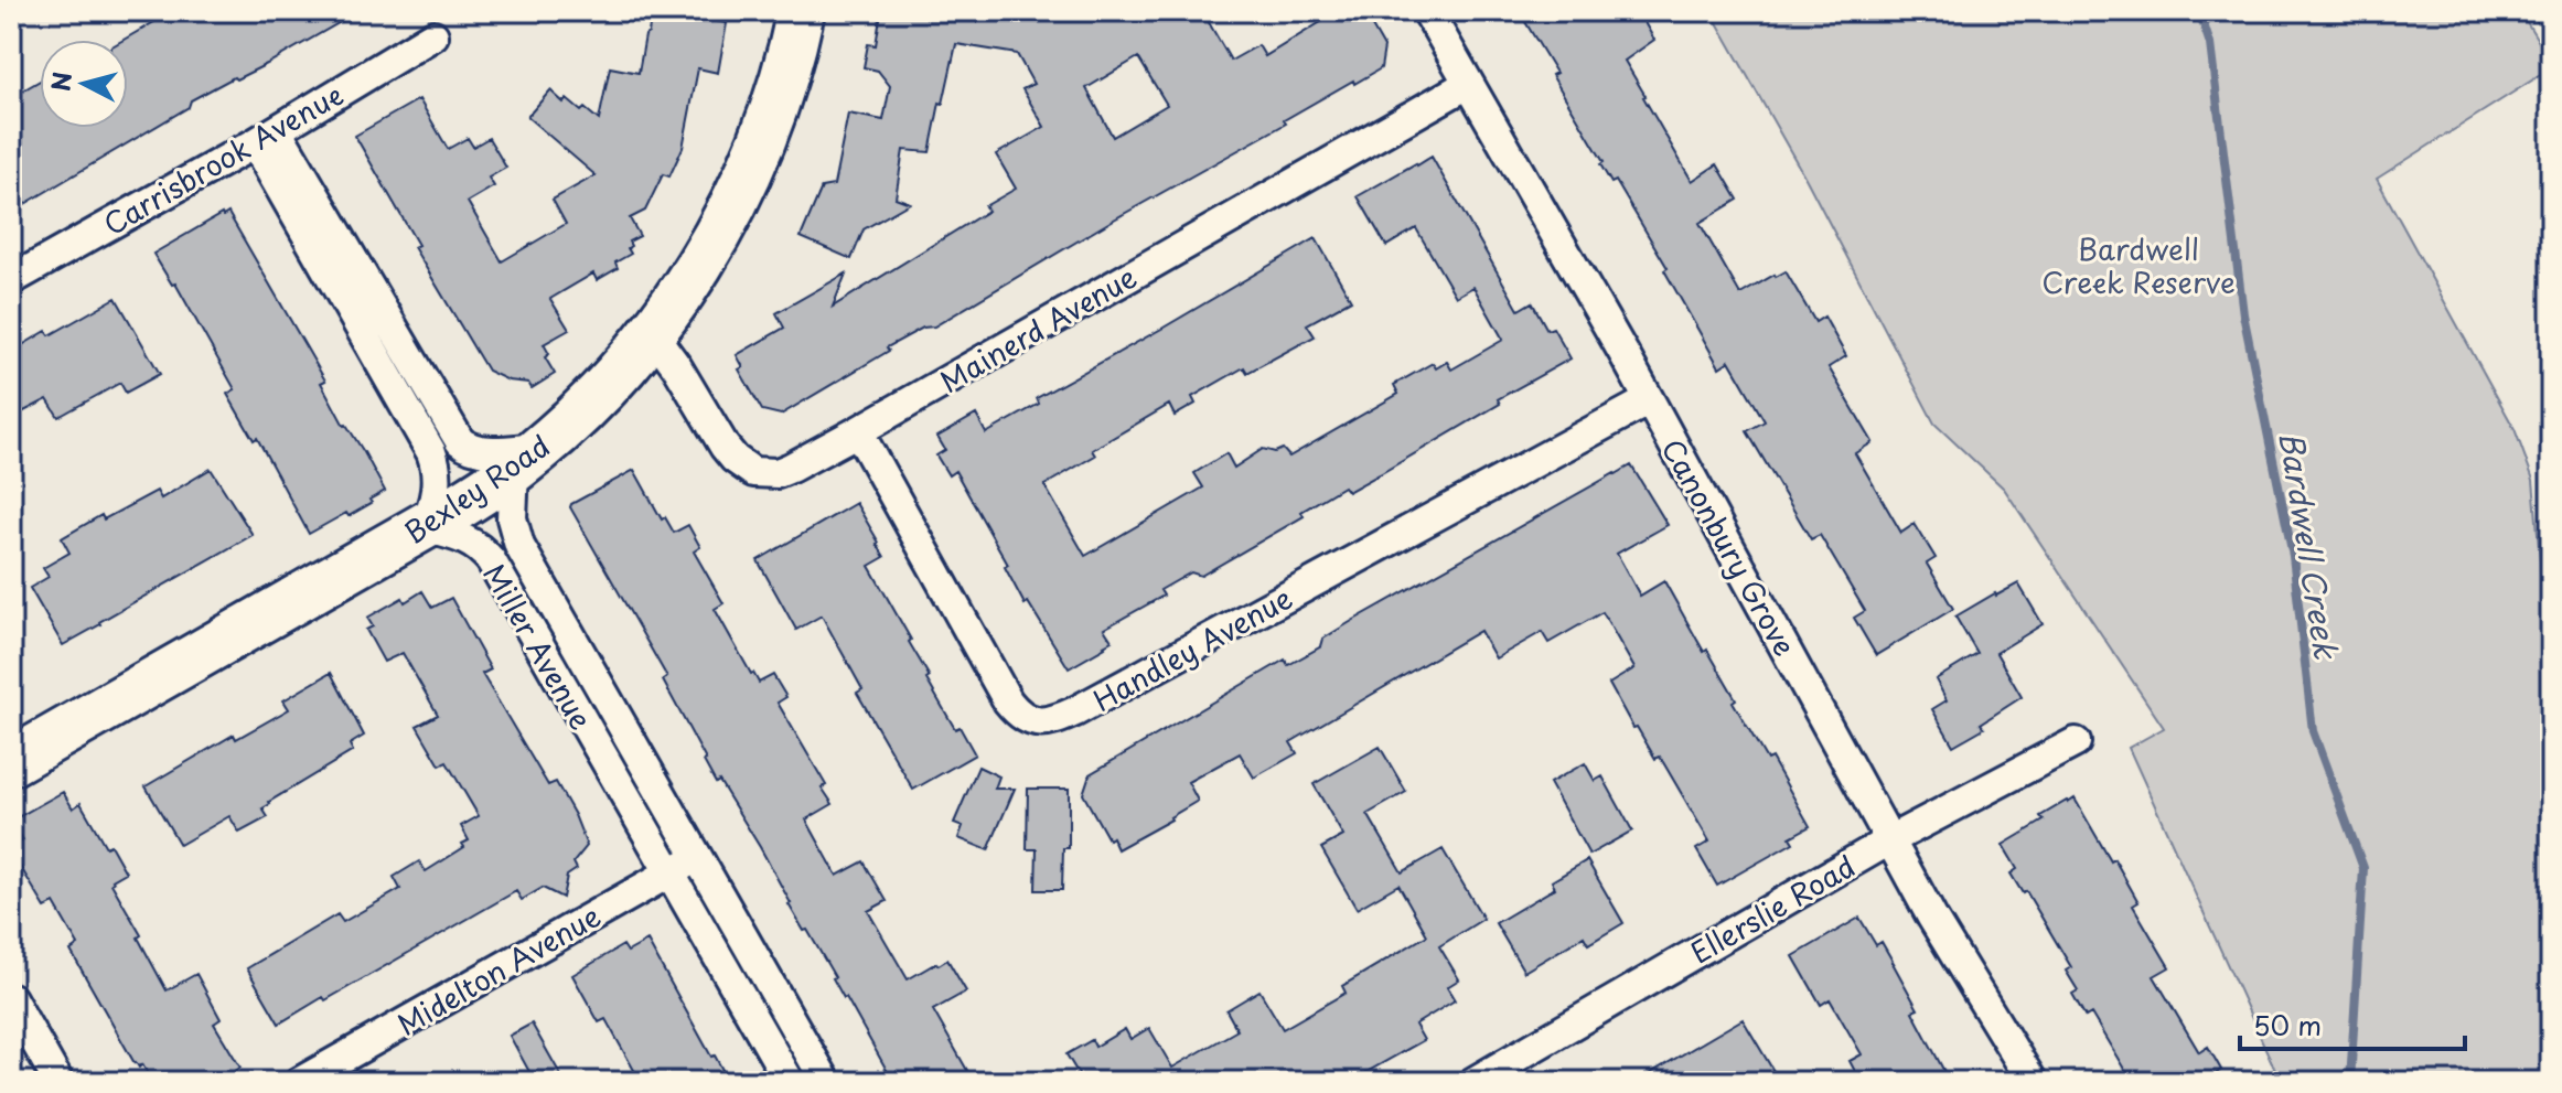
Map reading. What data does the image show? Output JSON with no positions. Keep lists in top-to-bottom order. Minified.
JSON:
{"streets":{"main road":["Bexley Road"],"street":["Carrisbrook Avenue","Mainerd Avenue","Canonbury Grove","Miller Avenue","Handley Avenue","Ellerslie Road","Midelton Avenue"]},"crossings":[["Mainerd Avenue","Bexley Road"],["Mainerd Avenue","Canonbury Grove"],["Mainerd Avenue","Handley Avenue"],["Bexley Road","Miller Avenue"],["Canonbury Grove","Handley Avenue"],["Canonbury Grove","Ellerslie Road"],["Miller Avenue","Midelton Avenue"]],"water":["Bardwell Creek"],"parks":["Bardwell Creek Reserve"],"scale_bar":"50 m","north":"left"}
